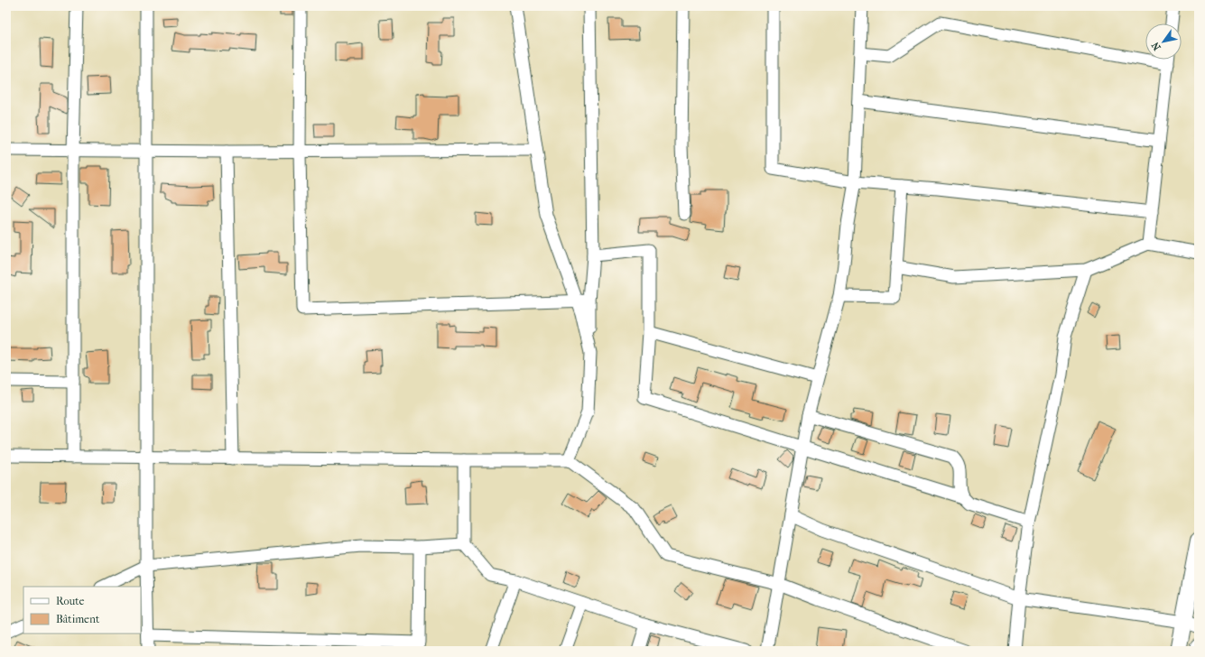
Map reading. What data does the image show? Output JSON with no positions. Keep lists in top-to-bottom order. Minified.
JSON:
{"legend":["Route","Bâtiment"],"north":"bottom left"}
